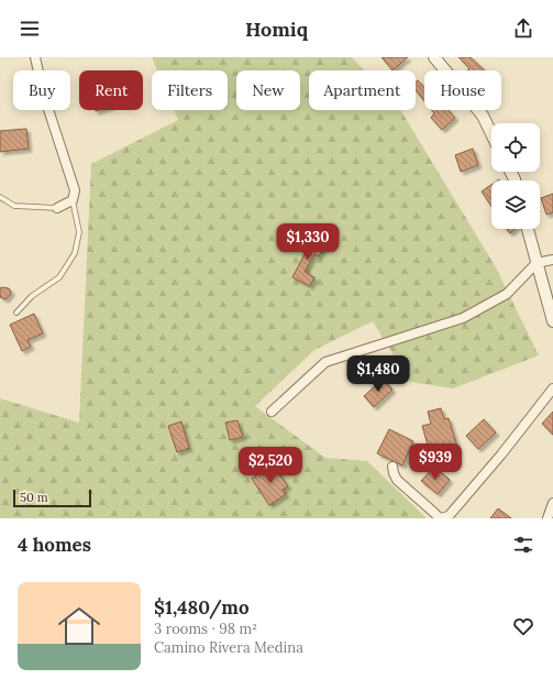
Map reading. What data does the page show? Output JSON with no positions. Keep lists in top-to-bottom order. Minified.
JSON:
{"scale_bar":"50 m","page":{"header":"Homiq","chip":["Buy","Rent","Filters","New","Apartment","House"],"price":["$1,330","$1,480","$939","$2,520"],"scale":"50 m","heading":"4 homes","list":[{"name":"$1,480/mo","note":"3 rooms · 98 m² · Camino Rivera Medina"}]}}
